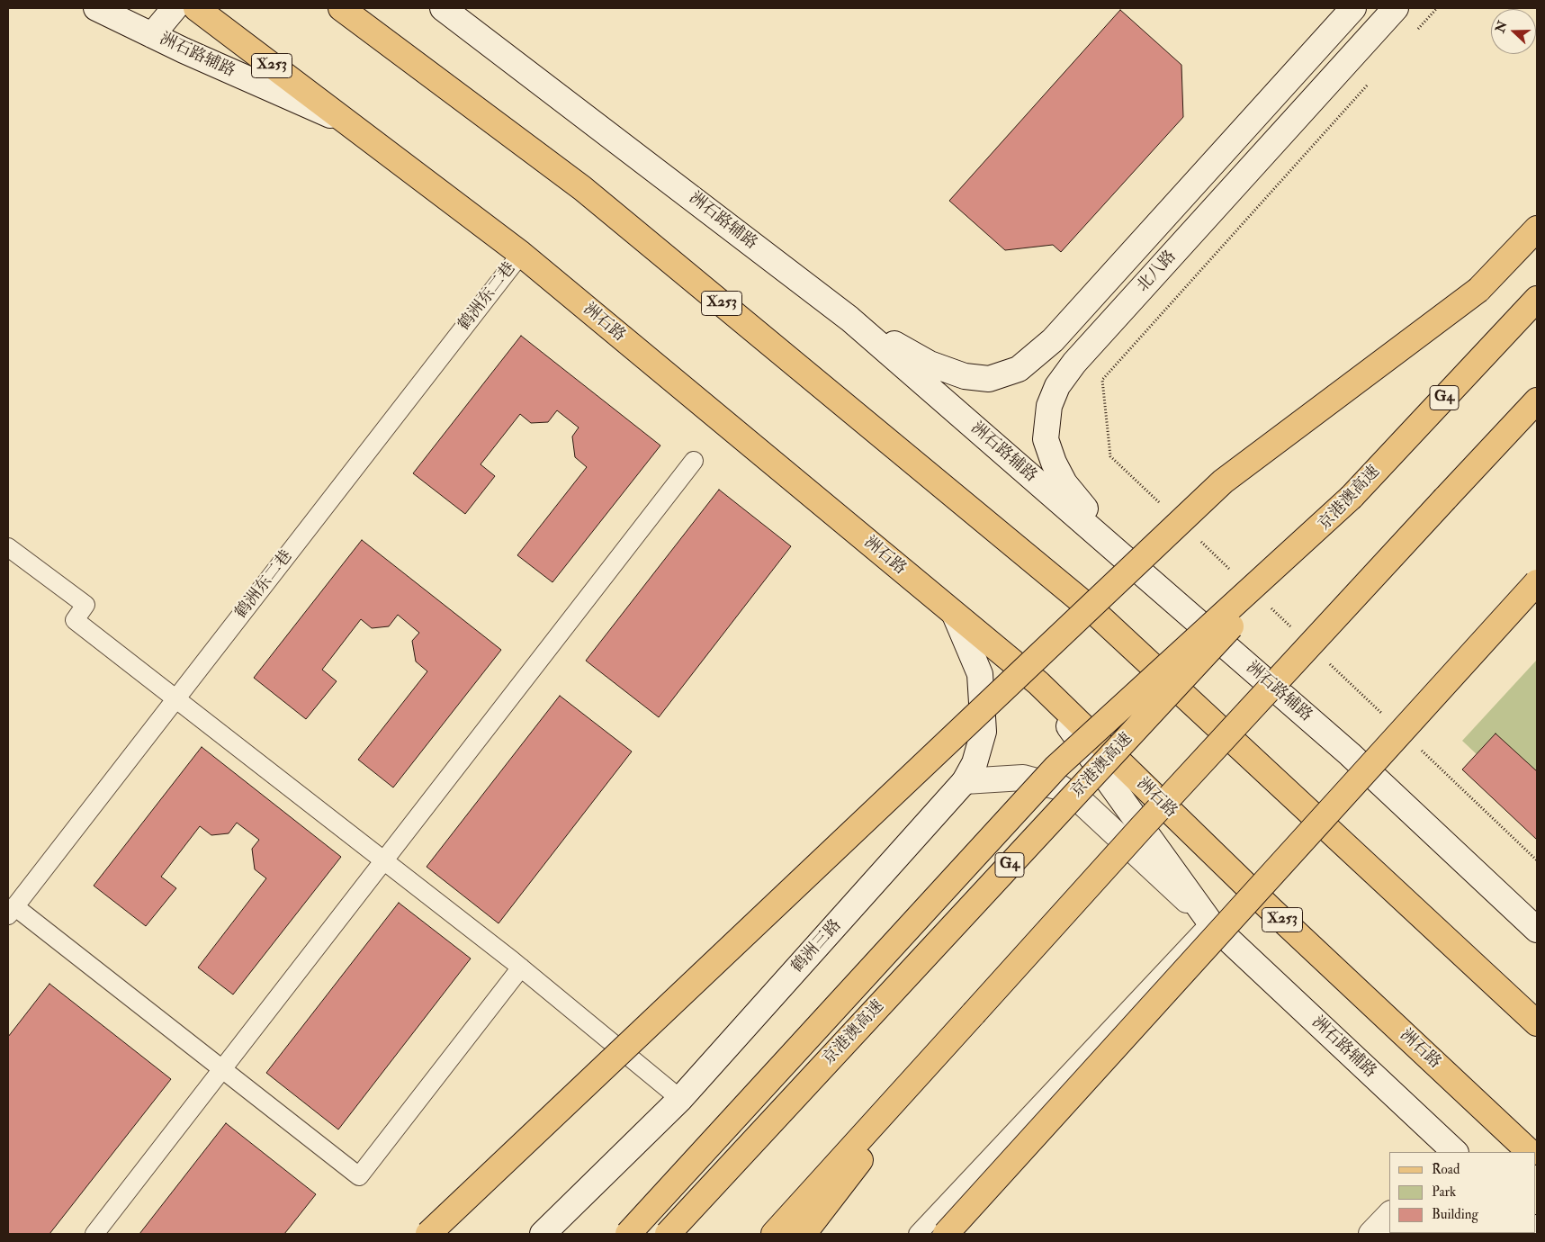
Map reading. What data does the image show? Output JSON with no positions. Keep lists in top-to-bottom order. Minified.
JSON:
{"streets":{"main road":["X253","洲石路","G4","京港澳高速"],"street":["洲石路辅路","北八路","鹤洲三路"],"lane":["鹤洲东二巷"]},"crossings":[["洲石路辅路","北八路"],["洲石路辅路","洲石路"],["鹤洲东二巷","洲石路"],["洲石路","鹤洲三路"]],"legend":["Road","Park","Building"],"north":"left"}
